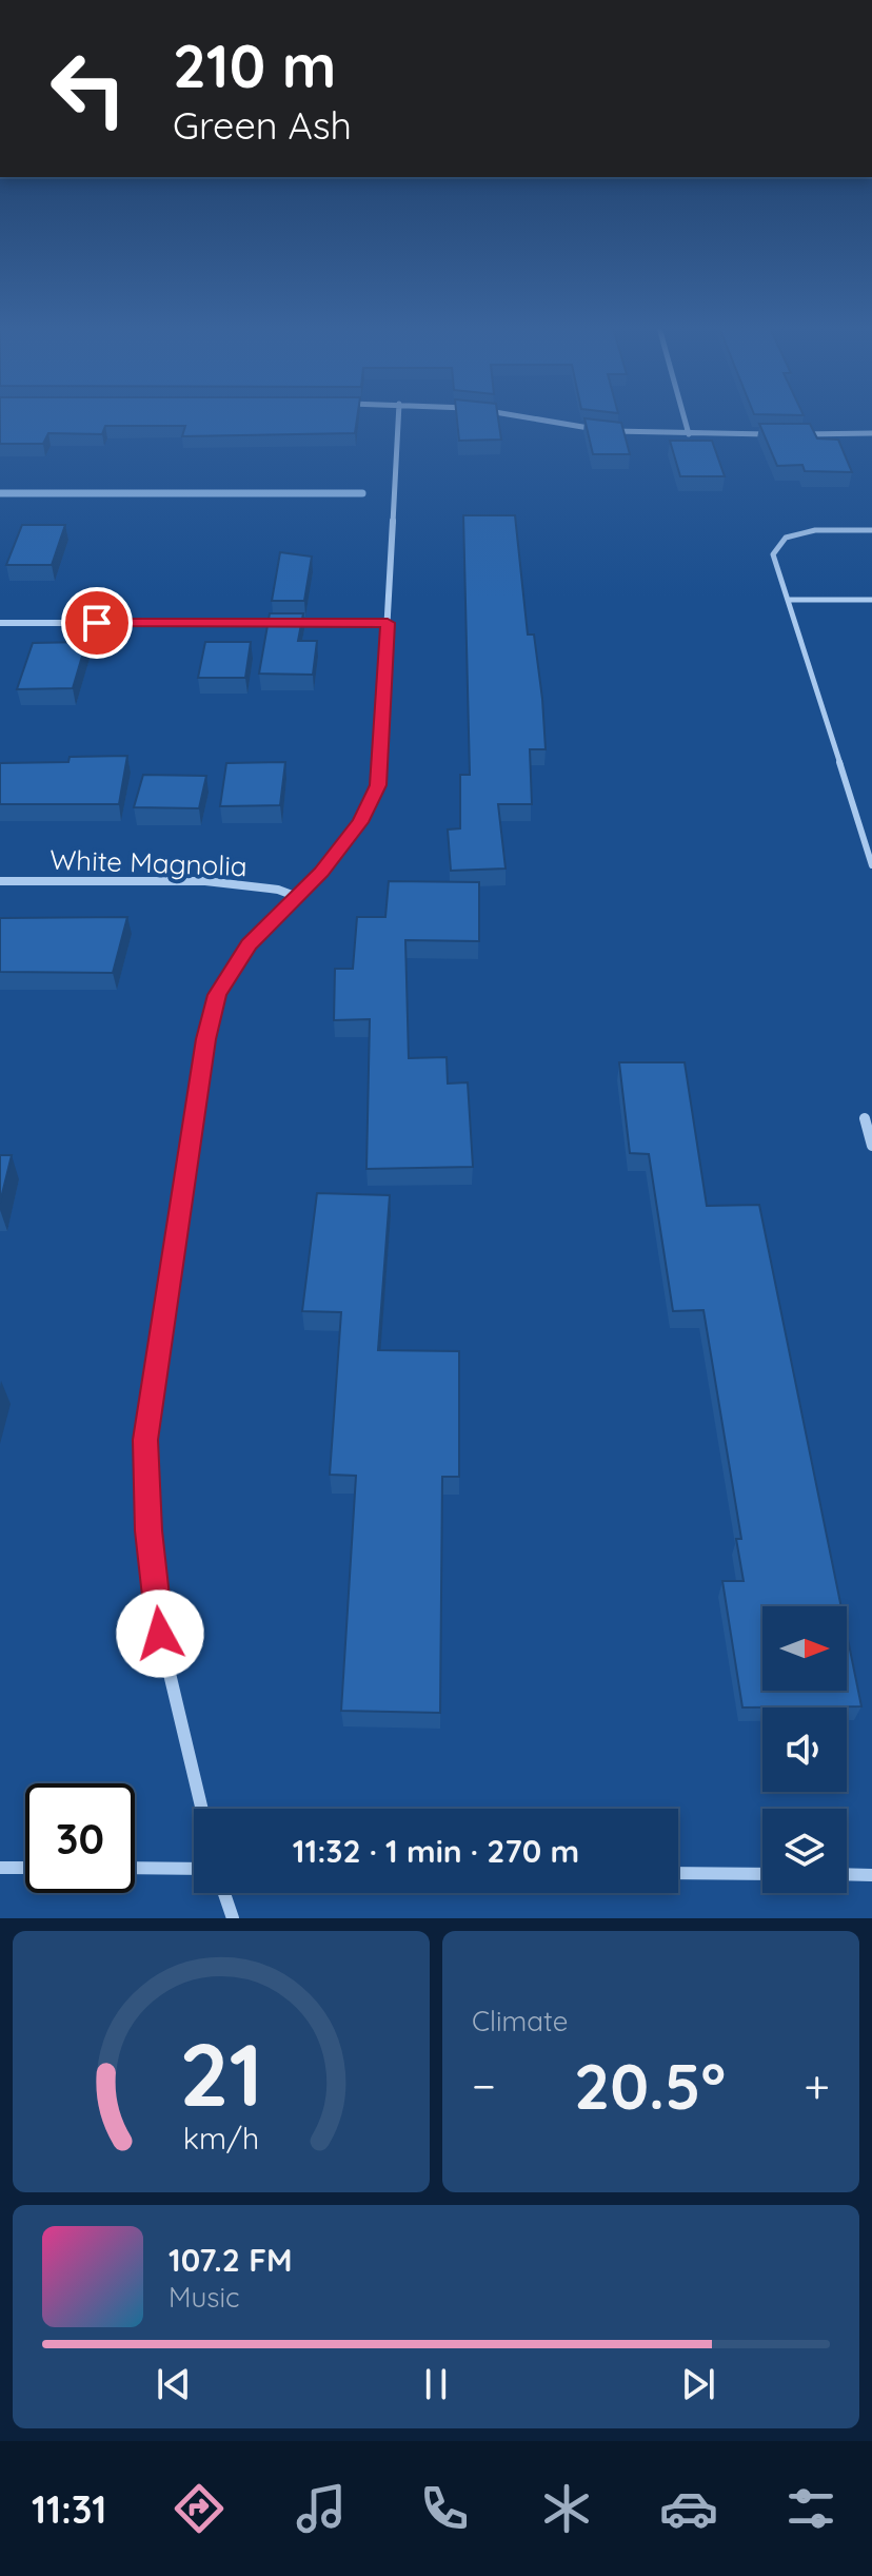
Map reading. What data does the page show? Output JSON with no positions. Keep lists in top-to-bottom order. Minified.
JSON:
{"streets":{"street":["White Magnolia"]},"north":"right","page":{"turn":["210 m","Green Ash"],"limit":"30","trip":"11:32 · 1 min · 270 m","tile":"Climate","heat":["−","20.5°","+"],"song":["107.2 FM","Music"],"tabs":"11:31","gauge":["21","km/h"]}}
